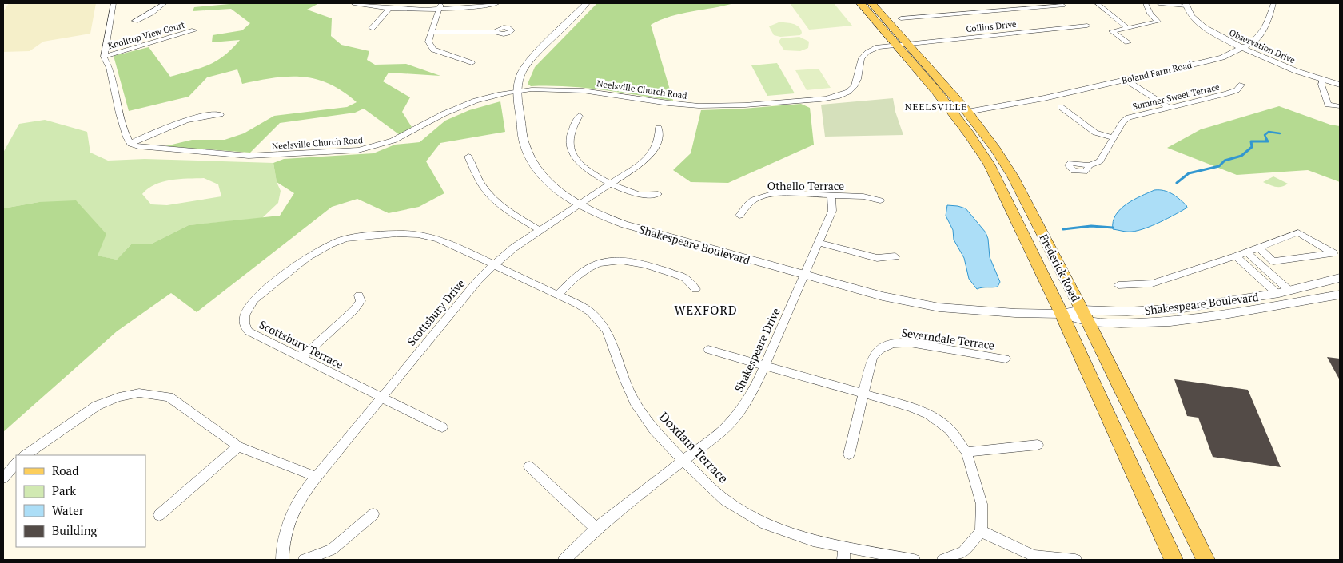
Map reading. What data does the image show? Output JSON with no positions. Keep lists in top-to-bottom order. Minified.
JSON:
{"streets":{"main road":["Frederick Road"],"street":["Collins Drive","Knolltop View Court","Observation Drive","Boland Farm Road","Neelsville Church Road","Summer Sweet Terrace","Othello Terrace","Shakespeare Boulevard","Scottsbury Drive","Severndale Terrace","Scottsbury Terrace","Shakespeare Drive","Doxdam Terrace"]},"crossings":[["Collins Drive","Neelsville Church Road"],["Collins Drive","Frederick Road"],["Observation Drive","Boland Farm Road"],["Boland Farm Road","Frederick Road"],["Neelsville Church Road","Shakespeare Boulevard"],["Neelsville Church Road","Frederick Road"],["Othello Terrace","Shakespeare Drive"],["Shakespeare Boulevard","Frederick Road"],["Shakespeare Boulevard","Scottsbury Drive"],["Shakespeare Boulevard","Shakespeare Drive"],["Scottsbury Drive","Scottsbury Terrace"],["Scottsbury Drive","Doxdam Terrace"],["Scottsbury Terrace","Doxdam Terrace"],["Shakespeare Drive","Doxdam Terrace"]],"districts":["NEELSVILLE","WEXFORD"],"legend":["Road","Park","Water","Building"]}
